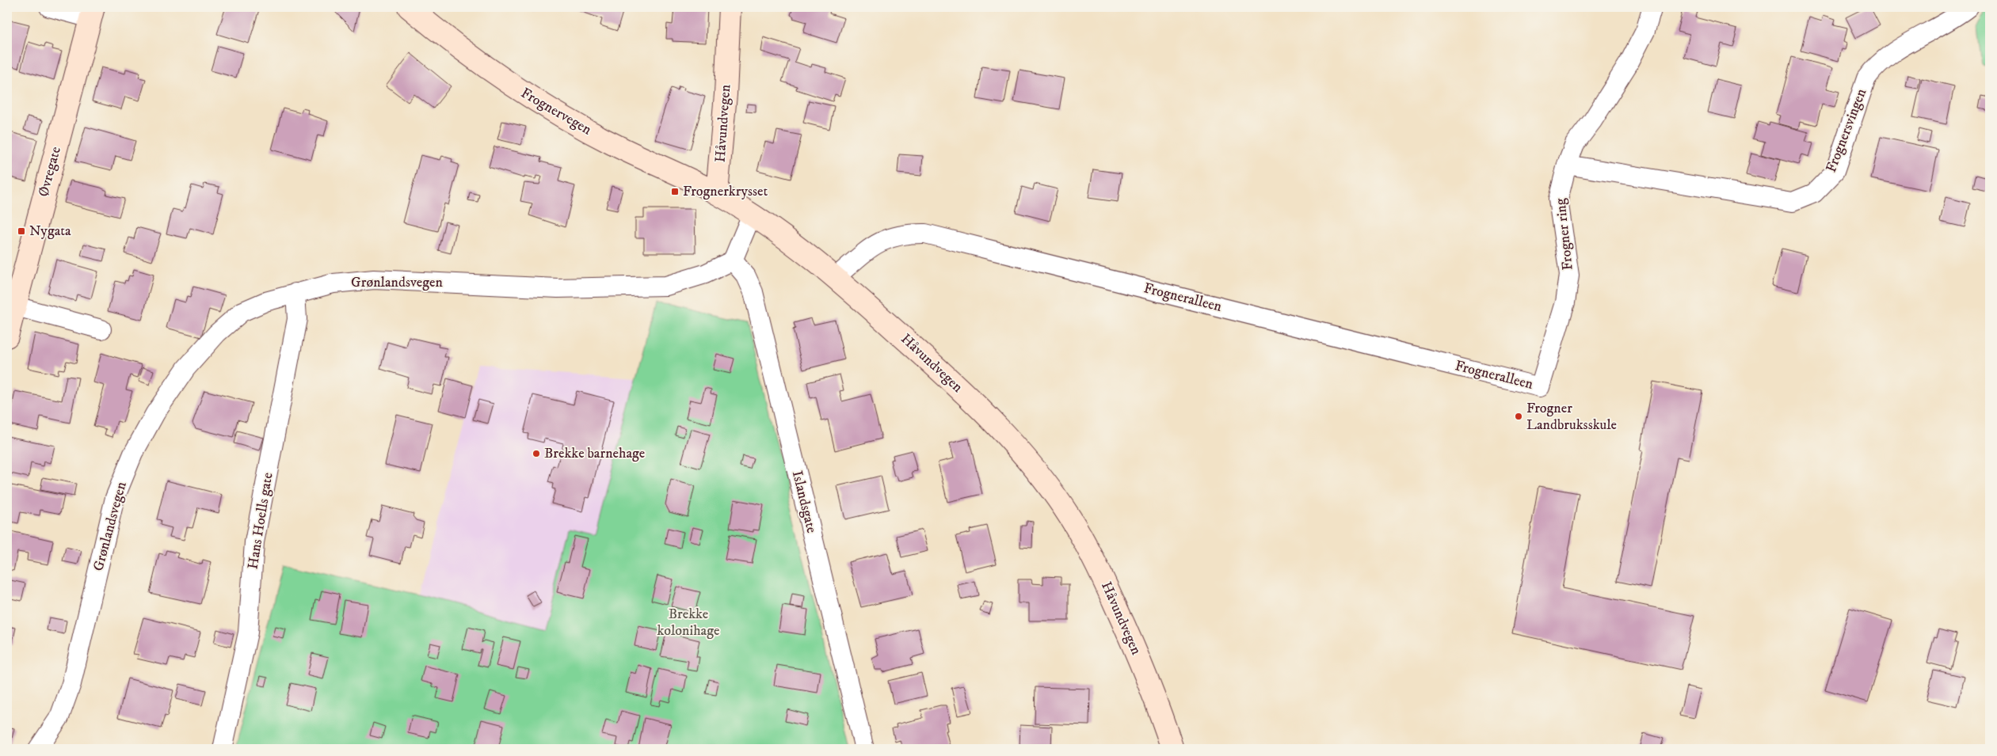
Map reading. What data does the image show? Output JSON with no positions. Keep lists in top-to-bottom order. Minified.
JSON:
{"streets":{"main road":["Frognervegen","Håvundvegen","Øvregate"],"street":["Frognersvingen","Frogner ring","Grønlandsvegen","Frogneralleen","Islandsgate","Hans Hoells gate"]},"crossings":[["Frognervegen","Håvundvegen"],["Håvundvegen","Frogneralleen"],["Frognersvingen","Frogner ring"],["Frogner ring","Frogneralleen"],["Grønlandsvegen","Islandsgate"],["Grønlandsvegen","Hans Hoells gate"]],"parks":["Brekke kolonihage"],"places":{"transit":["Frognerkrysset","Nygata"],"other":["Frogner Landbruksskule","Brekke barnehage"]}}
